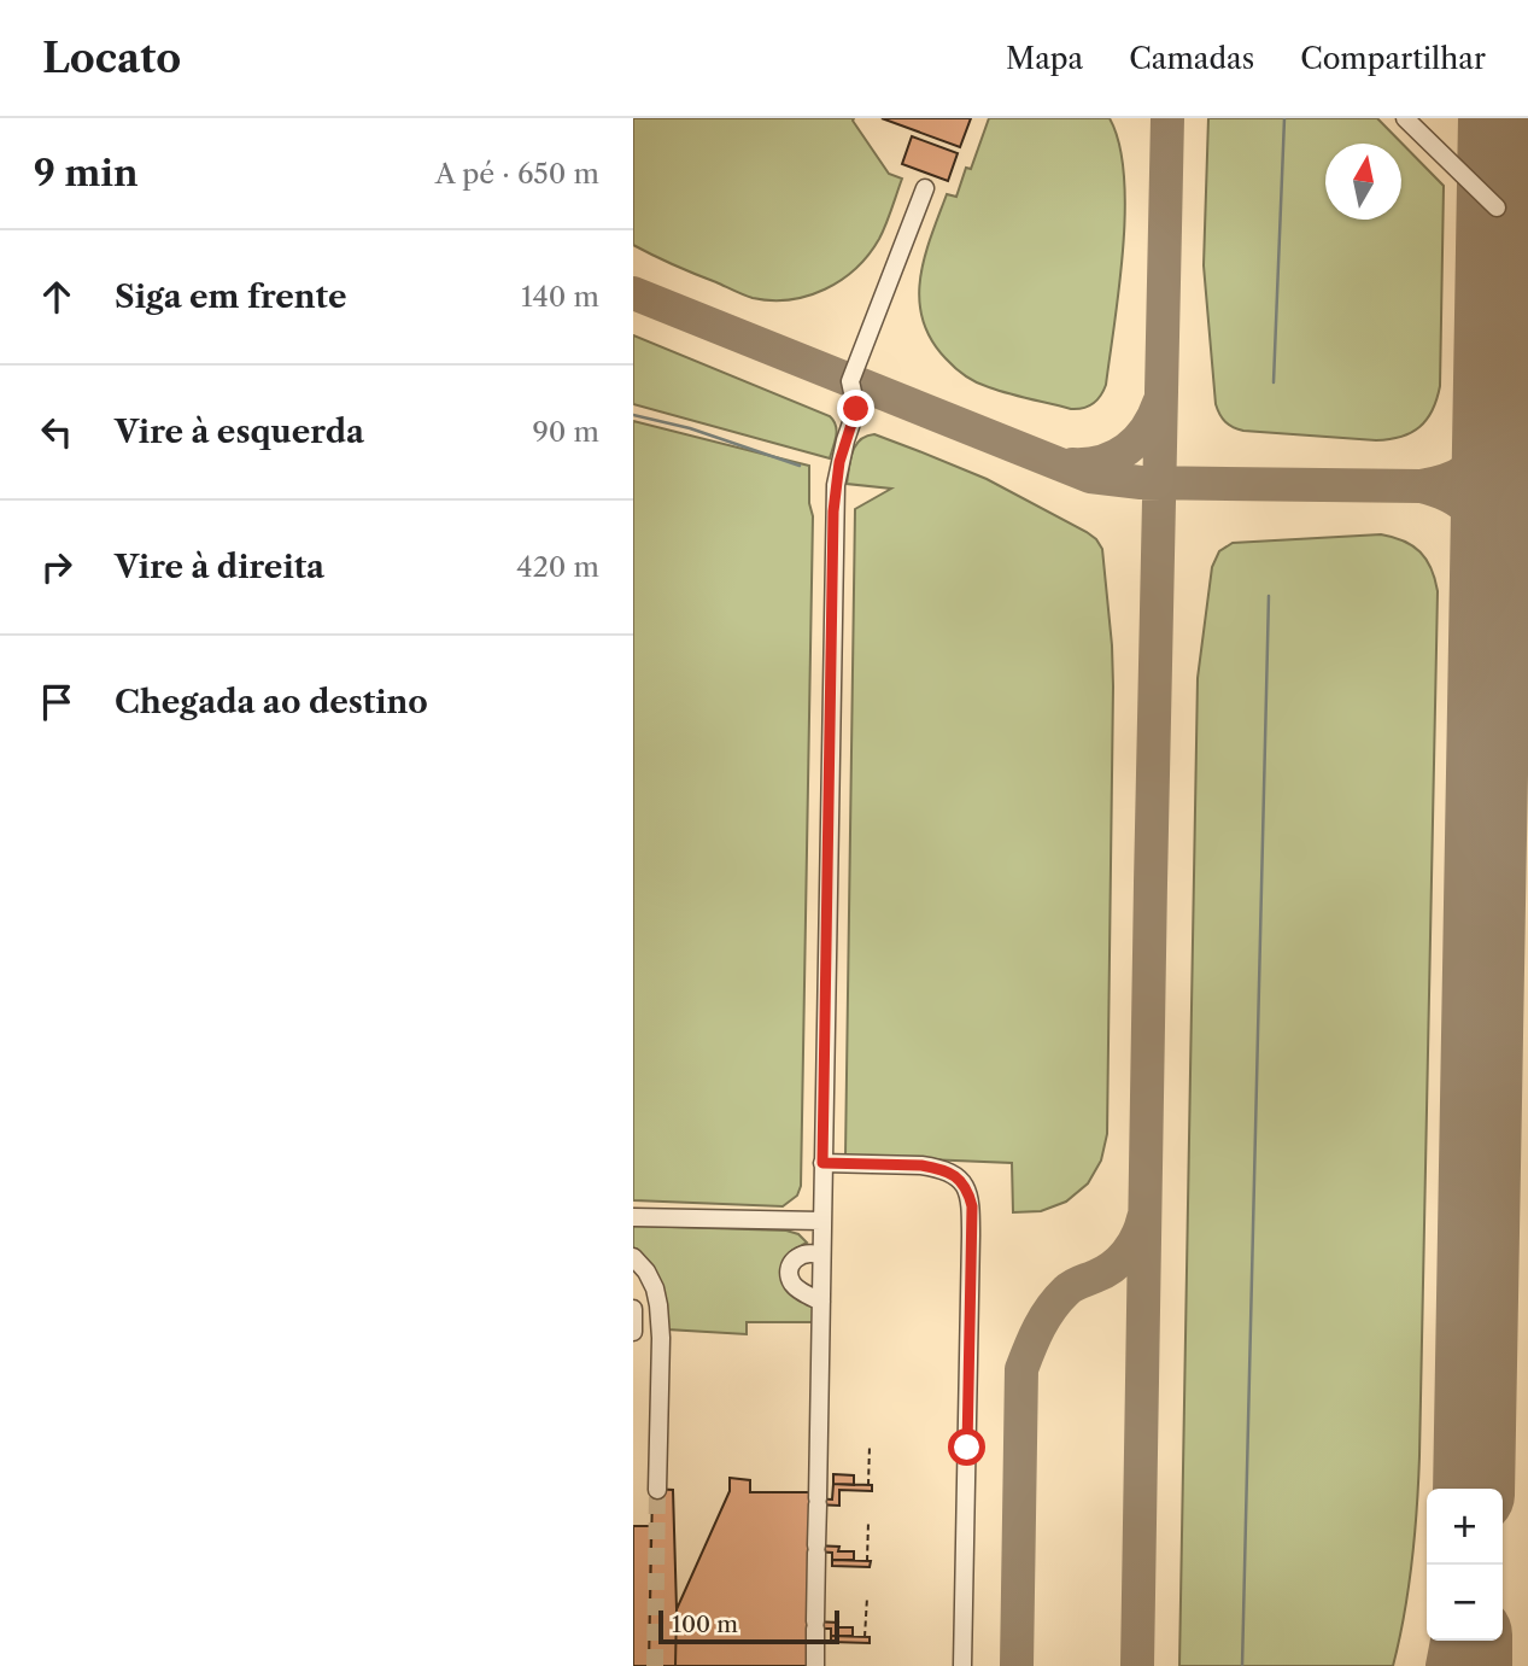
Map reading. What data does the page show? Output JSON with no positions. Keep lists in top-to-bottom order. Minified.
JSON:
{"scale_bar":"100 m","north":"top","page":{"header":"Locato","nav":["Mapa","Camadas","Compartilhar"],"heading":["9 min","A pé · 650 m"],"list":[["Siga em frente","140 m"],["Vire à esquerda","90 m"],["Vire à direita","420 m"],"Chegada ao destino"],"map_buttons":["+","−"],"scale":"100 m"}}
